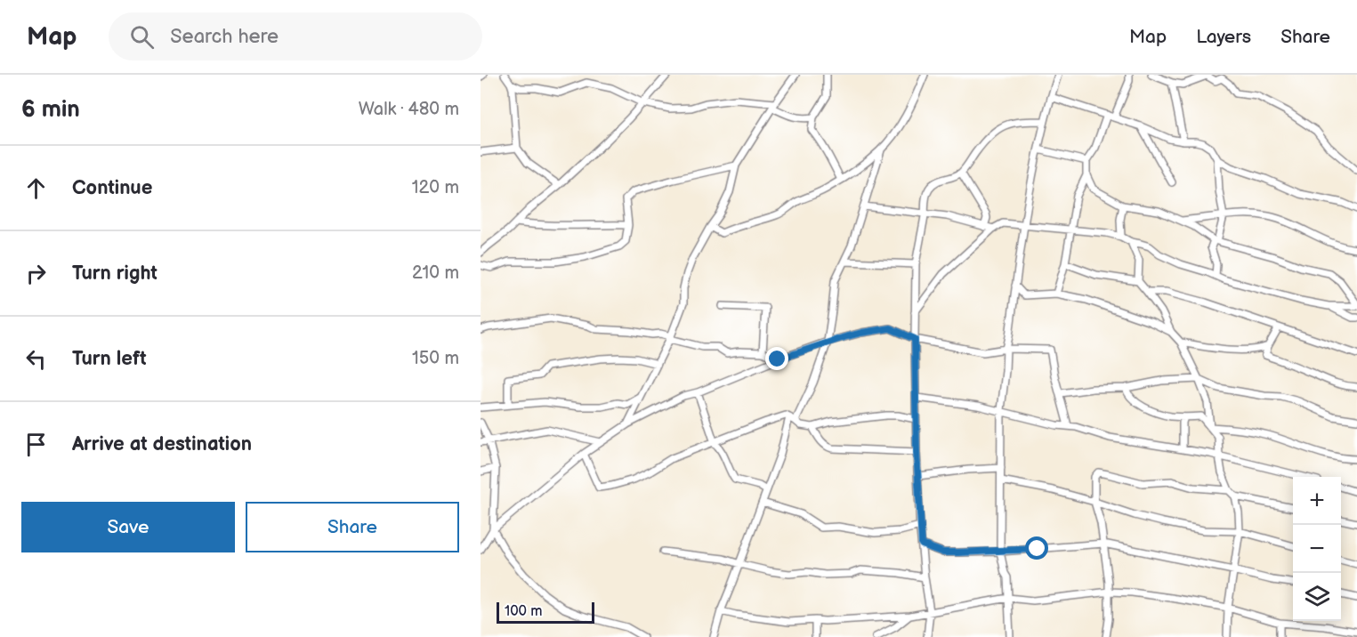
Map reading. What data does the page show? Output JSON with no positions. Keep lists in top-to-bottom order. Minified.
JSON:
{"scale_bar":"100 m","page":{"header":"Map","search":"Search here","nav":["Map","Layers","Share"],"heading":["6 min","Walk · 480 m"],"list":[["Continue","120 m"],["Turn right","210 m"],["Turn left","150 m"],"Arrive at destination"],"map_buttons":["+","−"],"buttons":["Save","Share"],"scale":"100 m"}}
